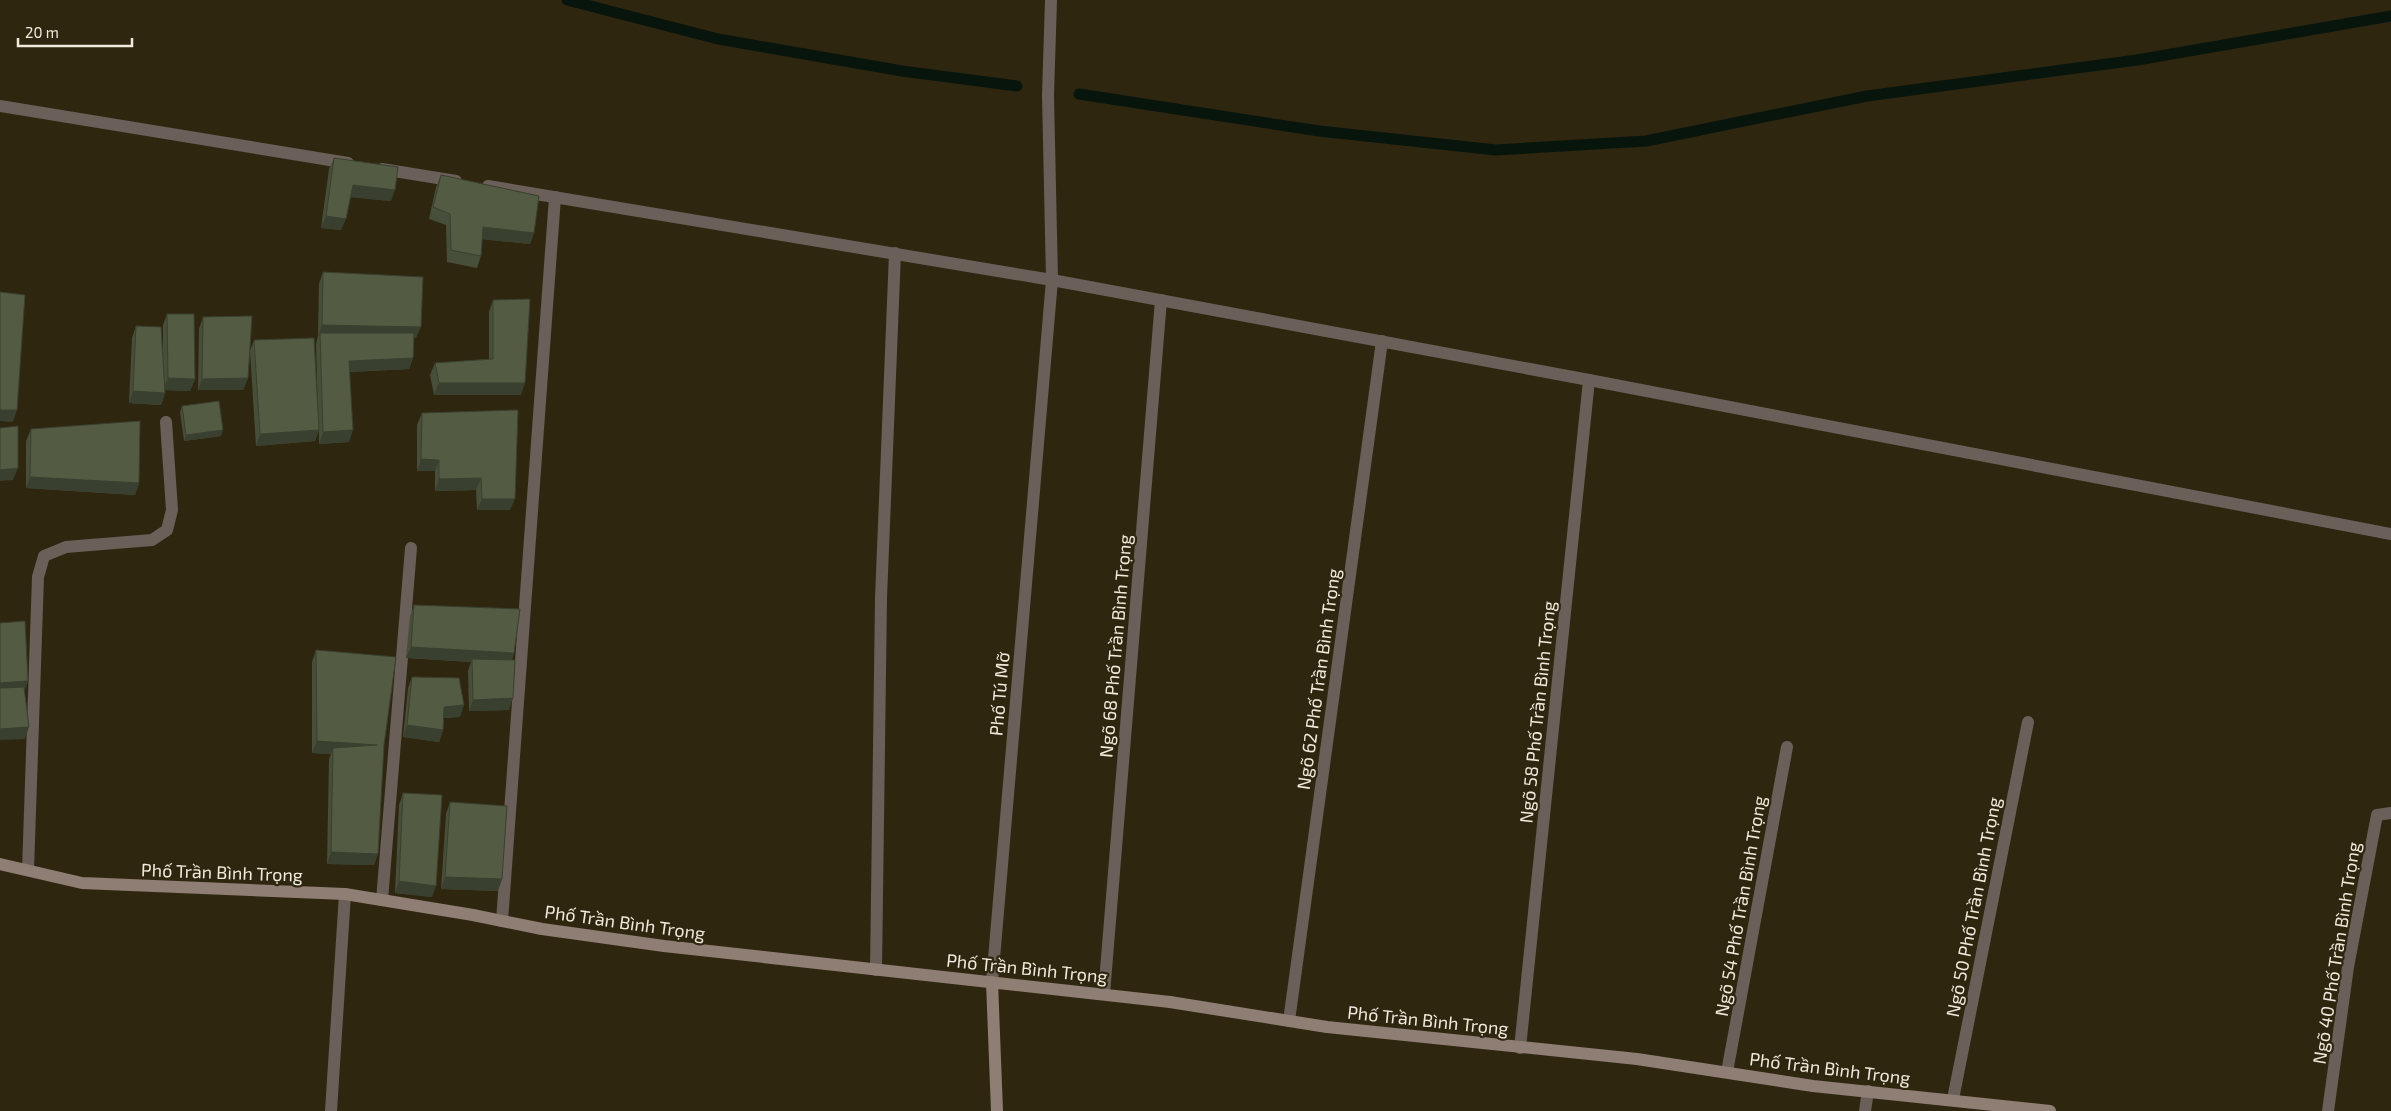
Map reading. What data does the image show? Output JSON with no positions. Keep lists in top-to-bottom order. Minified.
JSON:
{"streets":{"main road":["Phố Tú Mỡ","Phố Trần Bình Trọng"],"street":["Ngõ 68 Phố Trần Bình Trọng","Ngõ 62 Phố Trần Bình Trọng","Ngõ 58 Phố Trần Bình Trọng","Ngõ 54 Phố Trần Bình Trọng","Ngõ 50 Phố Trần Bình Trọng","Ngõ 40 Phố Trần Bình Trọng"]},"crossings":[["Ngõ 68 Phố Trần Bình Trọng","Phố Trần Bình Trọng"],["Ngõ 62 Phố Trần Bình Trọng","Phố Trần Bình Trọng"],["Phố Tú Mỡ","Phố Trần Bình Trọng"],["Ngõ 58 Phố Trần Bình Trọng","Phố Trần Bình Trọng"],["Phố Trần Bình Trọng","Ngõ 54 Phố Trần Bình Trọng"],["Phố Trần Bình Trọng","Ngõ 50 Phố Trần Bình Trọng"]],"scale_bar":"20 m"}
